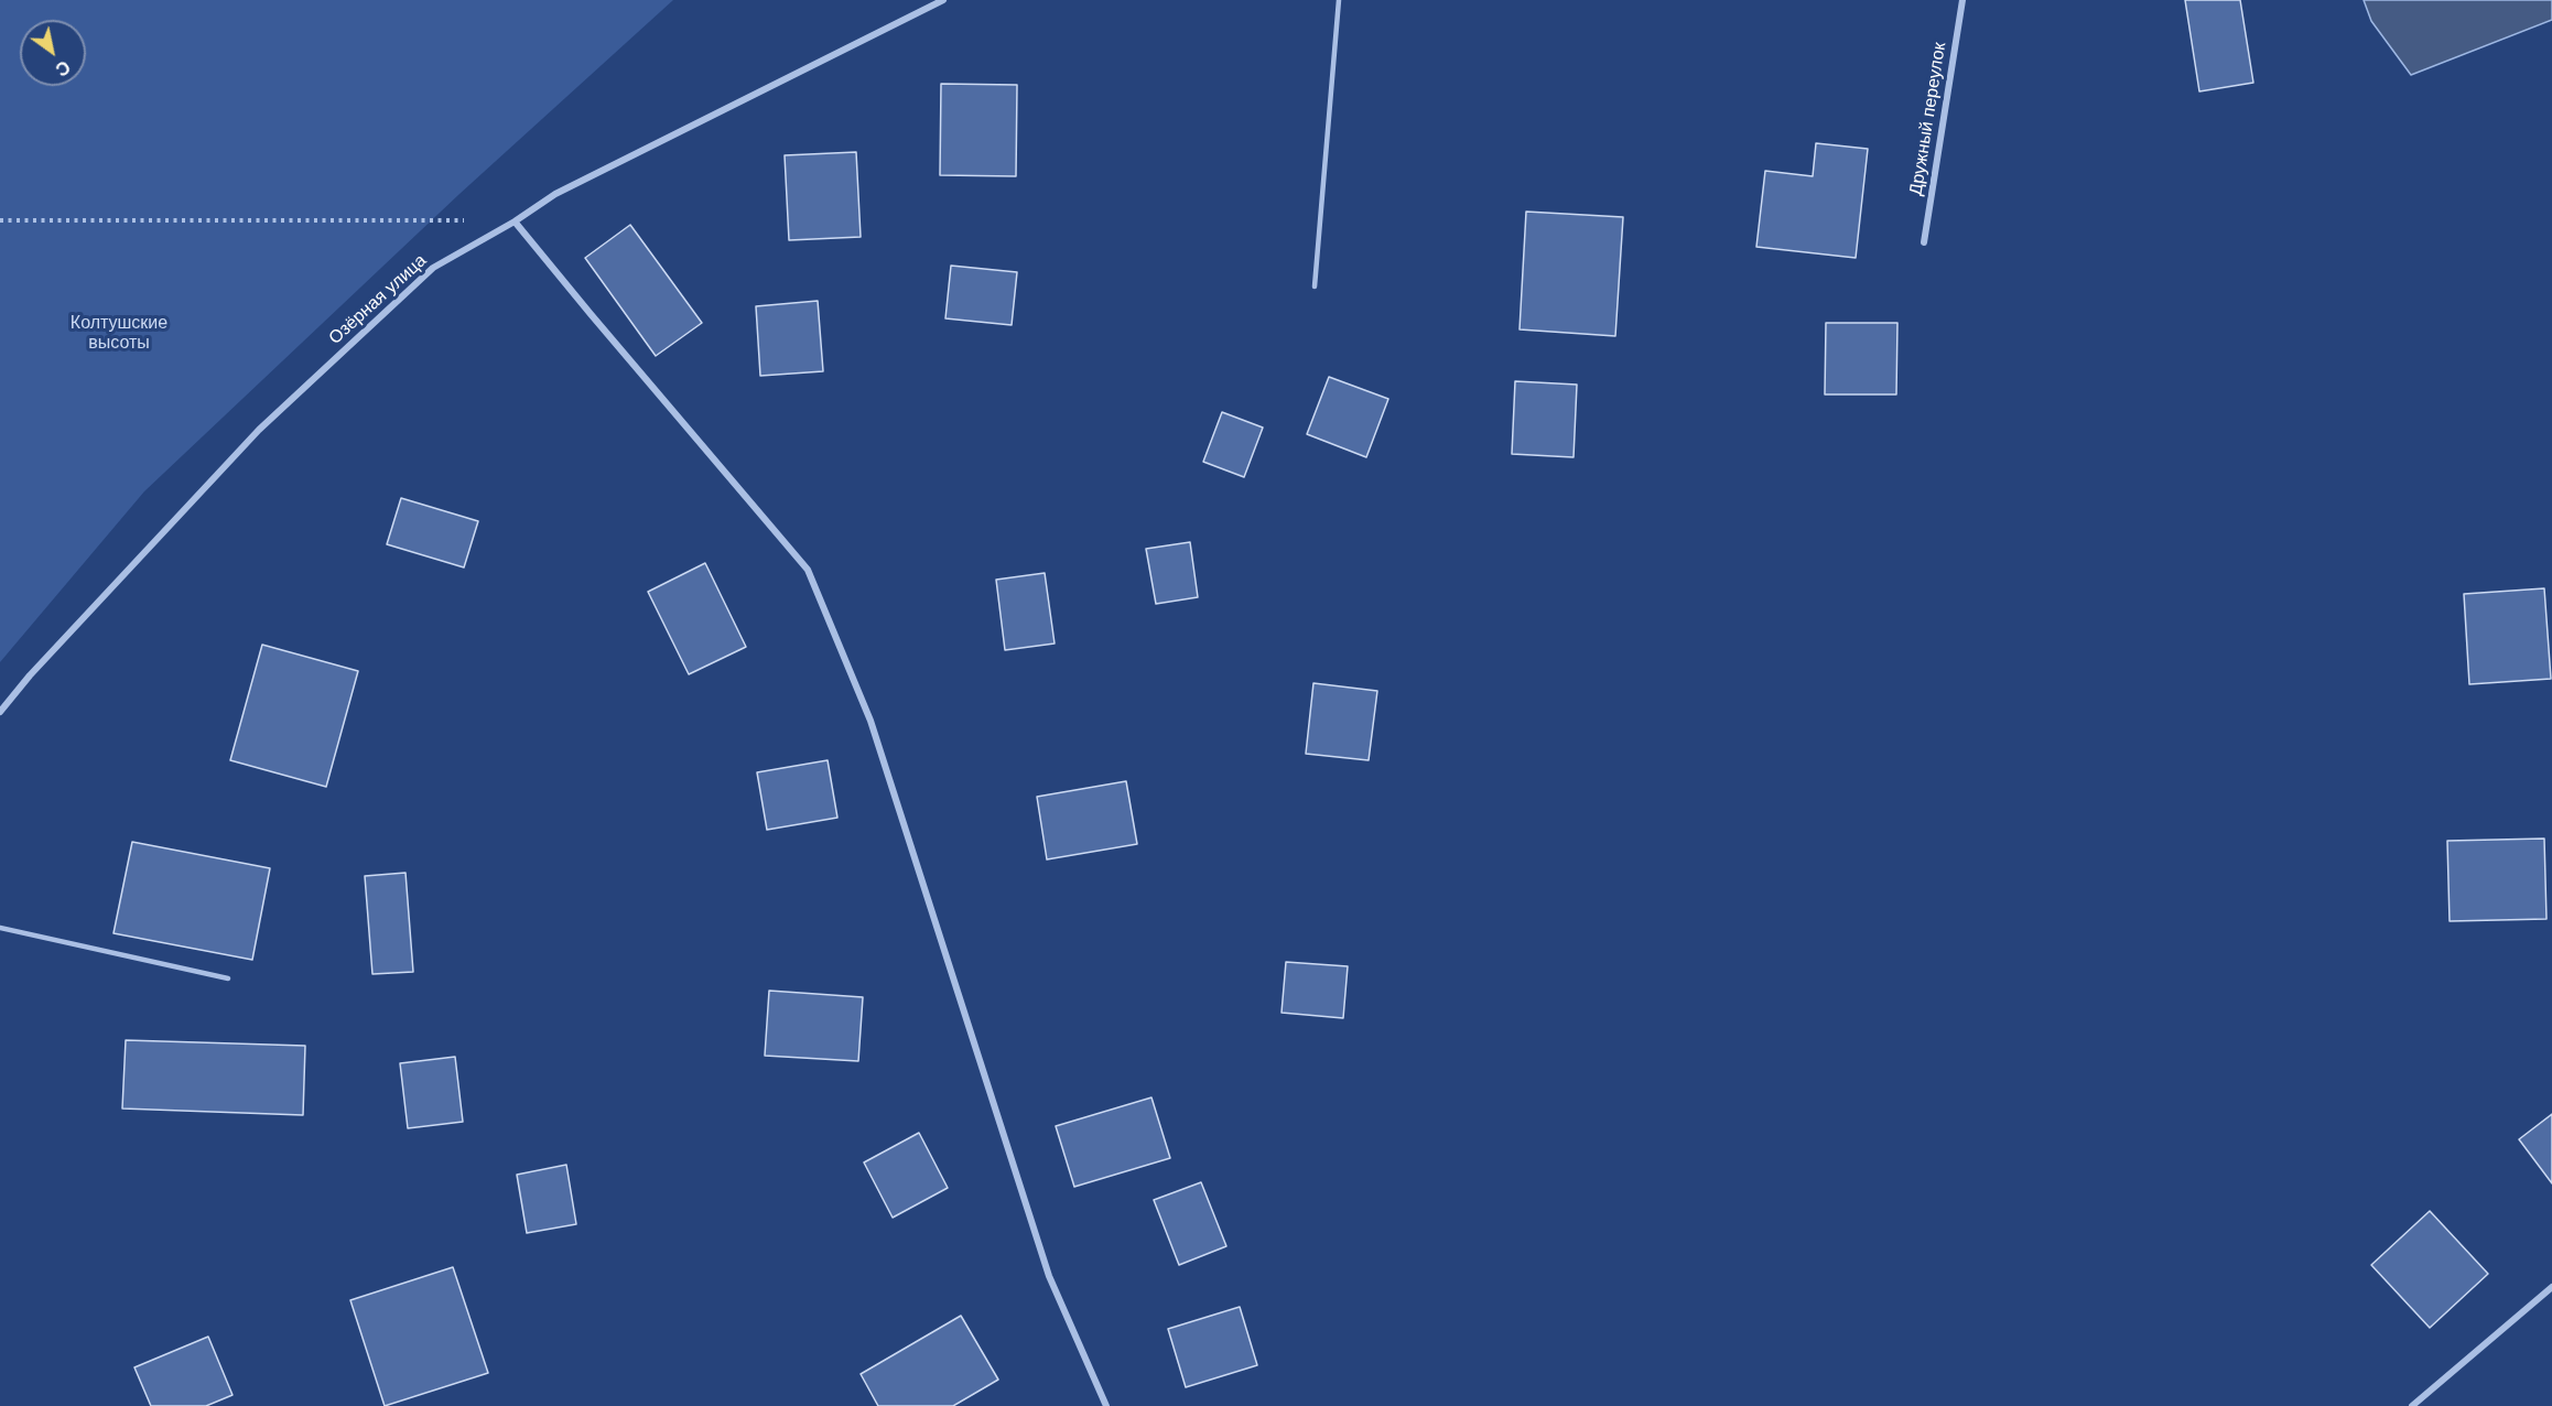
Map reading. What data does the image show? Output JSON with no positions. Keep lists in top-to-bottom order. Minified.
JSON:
{"streets":{"street":["Дружный переулок","Озёрная улица"]},"parks":["Колтушские высоты"],"north":"bottom right"}
